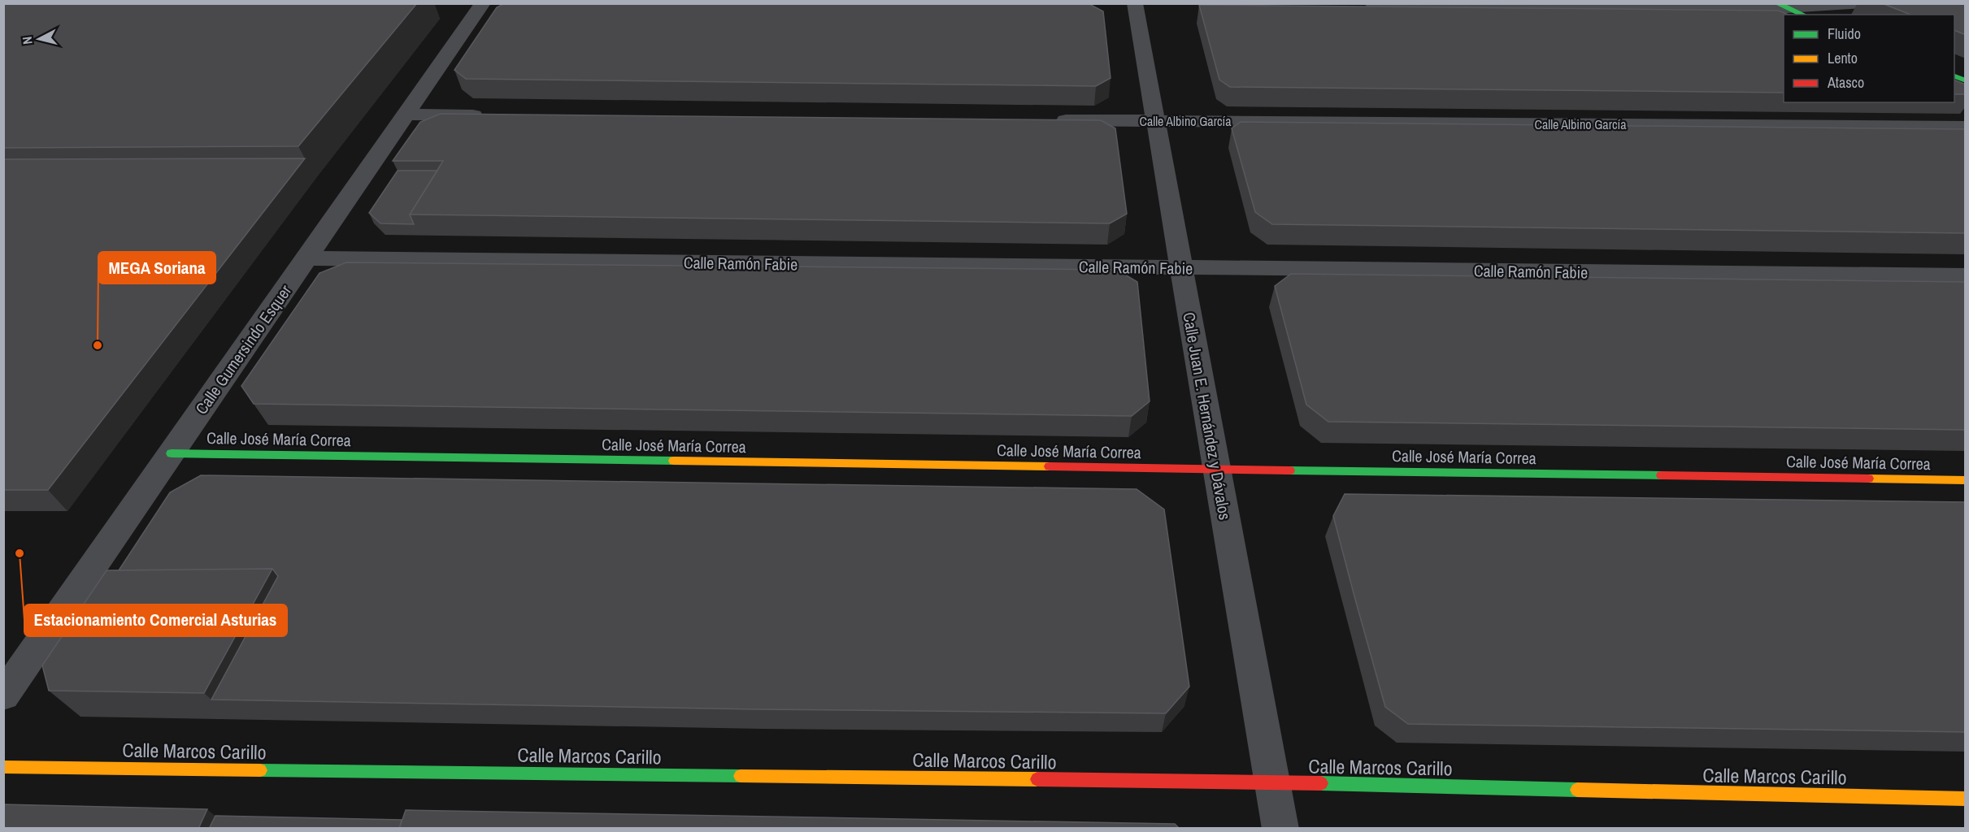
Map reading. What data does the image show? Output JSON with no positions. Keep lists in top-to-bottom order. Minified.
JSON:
{"streets":{"street":["Calle Albino García","Calle Ramón Fabie","Calle Gumersindo Esquer","Calle Juan E. Hernández y Dávalos","Calle José María Correa","Calle Marcos Carillo"]},"crossings":[["Calle Albino García","Calle Juan E. Hernández y Dávalos"],["Calle Ramón Fabie","Calle Gumersindo Esquer"],["Calle Ramón Fabie","Calle Juan E. Hernández y Dávalos"],["Calle Gumersindo Esquer","Calle José María Correa"],["Calle Juan E. Hernández y Dávalos","Calle José María Correa"],["Calle Juan E. Hernández y Dávalos","Calle Marcos Carillo"]],"places":["MEGA Soriana","Estacionamiento Comercial Asturias"],"legend":["Fluido","Lento","Atasco"],"north":"left"}
